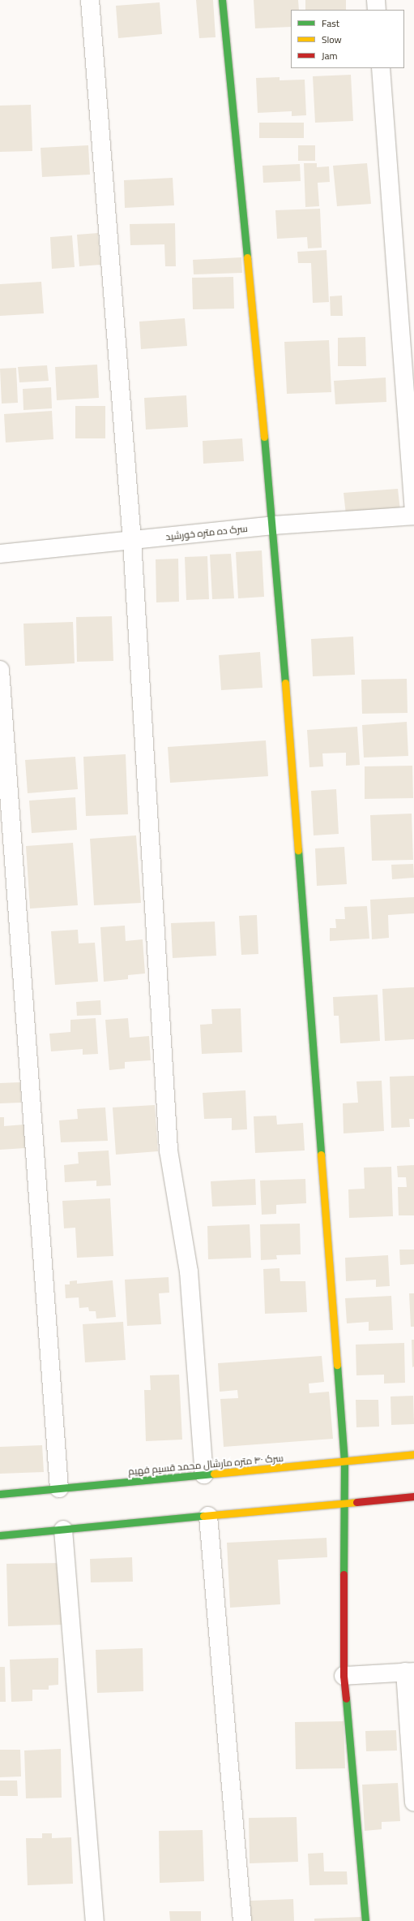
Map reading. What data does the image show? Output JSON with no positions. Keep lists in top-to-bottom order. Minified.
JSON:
{"streets":{"street":["سرک ده متره خورشید","سرک ۴۰ متره مارشال محمد قسیم فهیم"]},"legend":["Fast","Slow","Jam"]}
